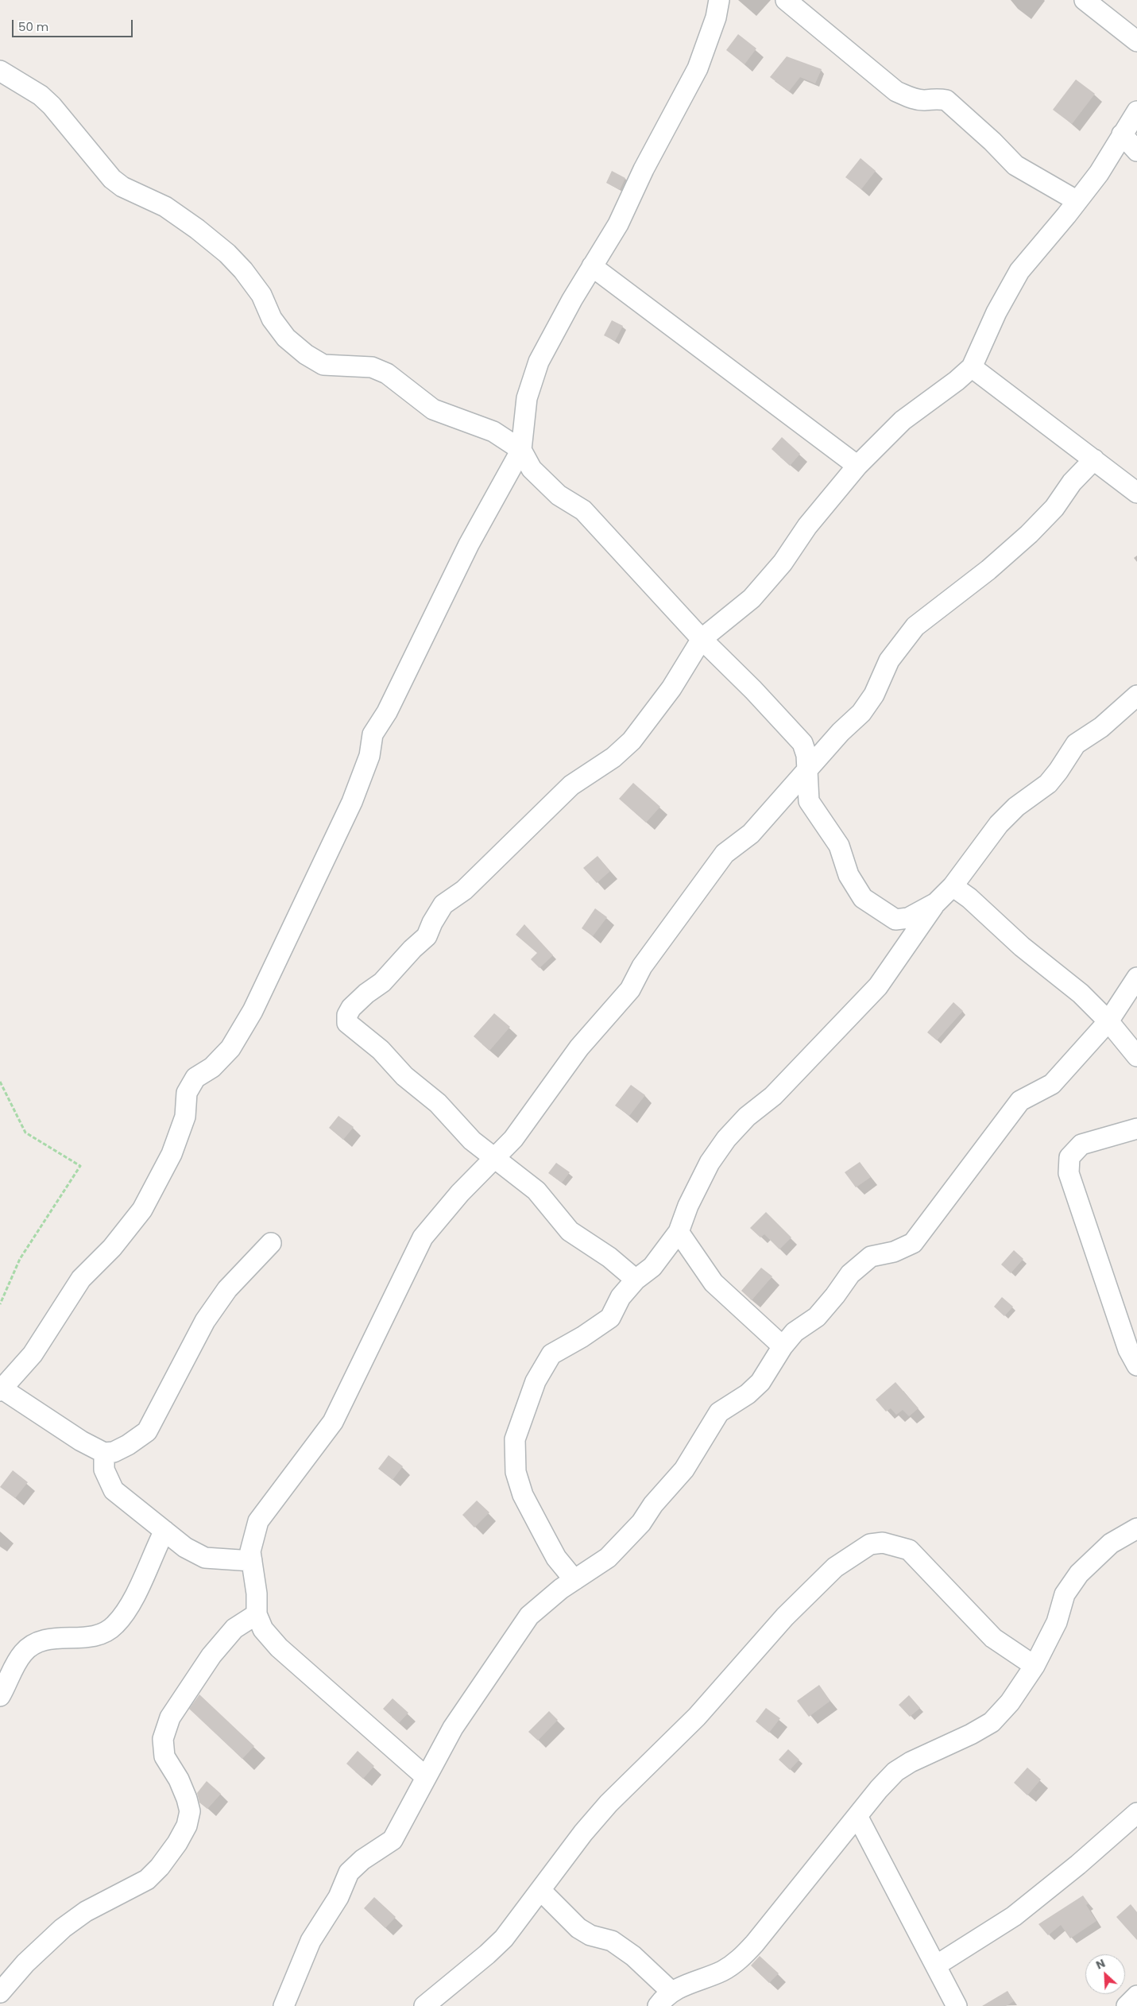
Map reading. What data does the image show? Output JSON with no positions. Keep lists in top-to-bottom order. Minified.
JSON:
{"scale_bar":"50 m","north":"top left"}
